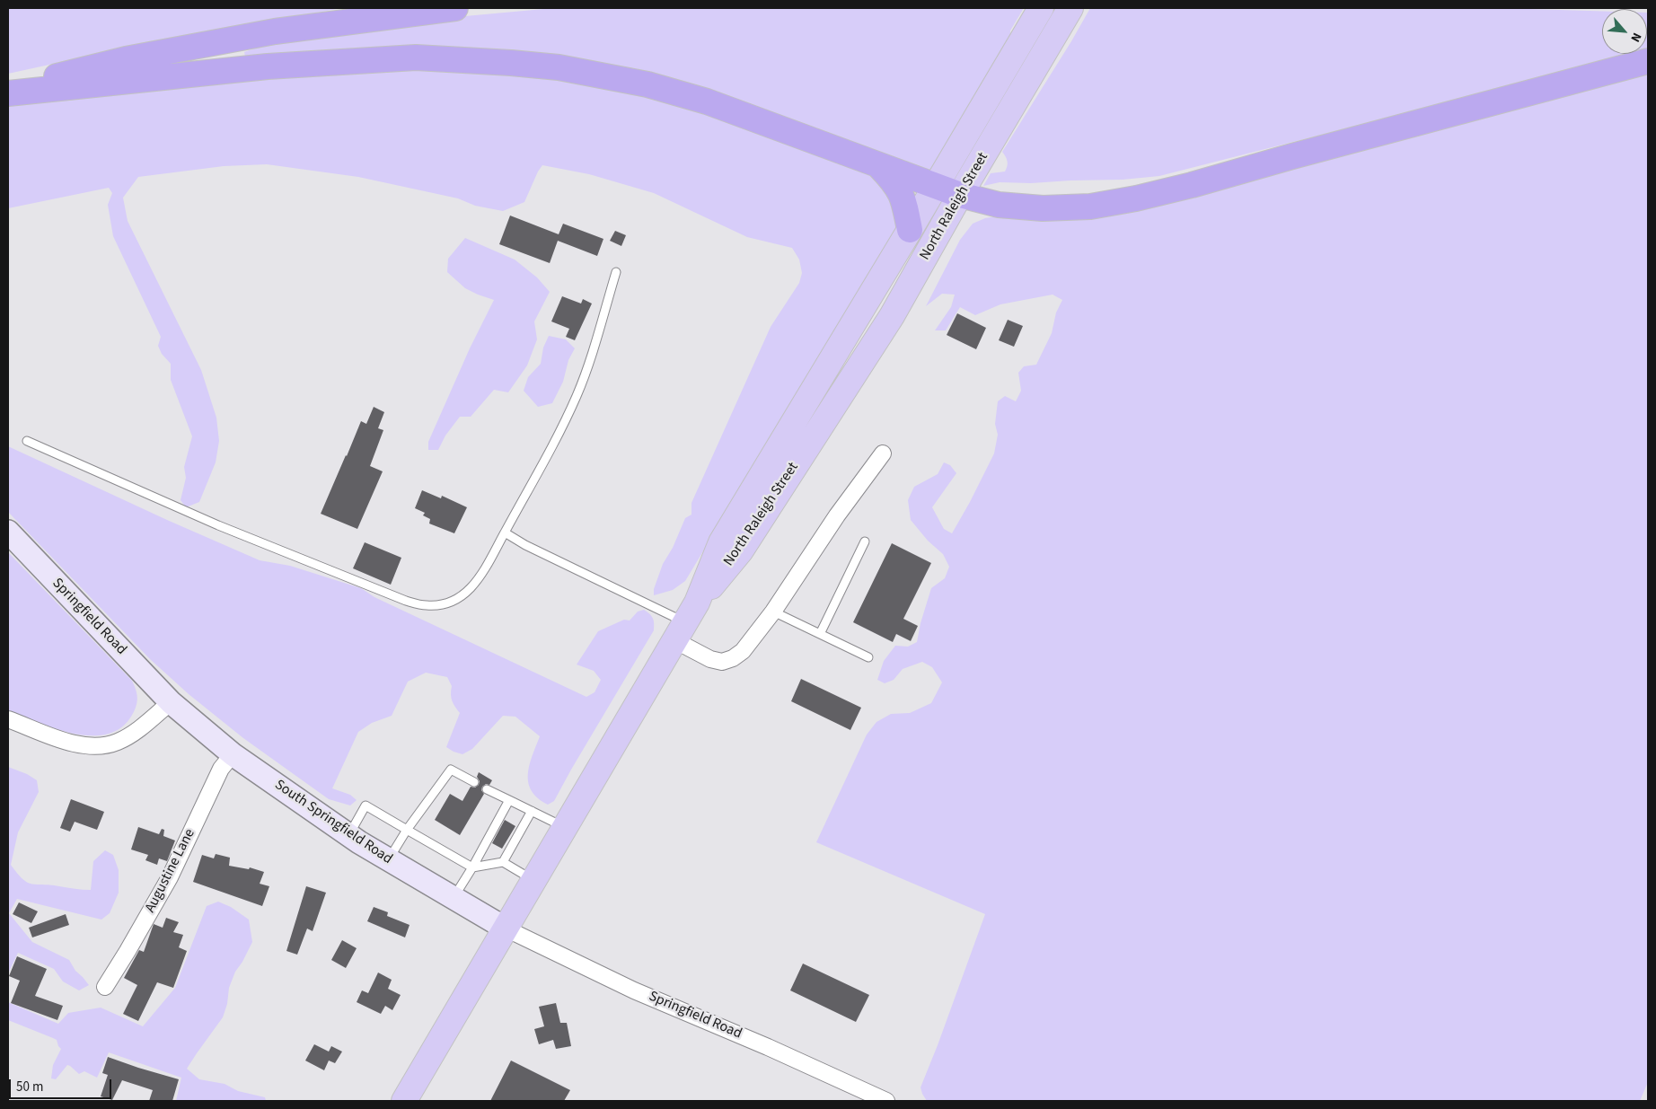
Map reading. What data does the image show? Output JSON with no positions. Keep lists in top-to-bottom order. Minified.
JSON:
{"streets":{"main road":["North Raleigh Street","Springfield Road","South Springfield Road"],"street":["Augustine Lane"]},"crossings":[["Springfield Road","South Springfield Road"],["South Springfield Road","Augustine Lane"]],"scale_bar":"50 m","north":"bottom right"}
